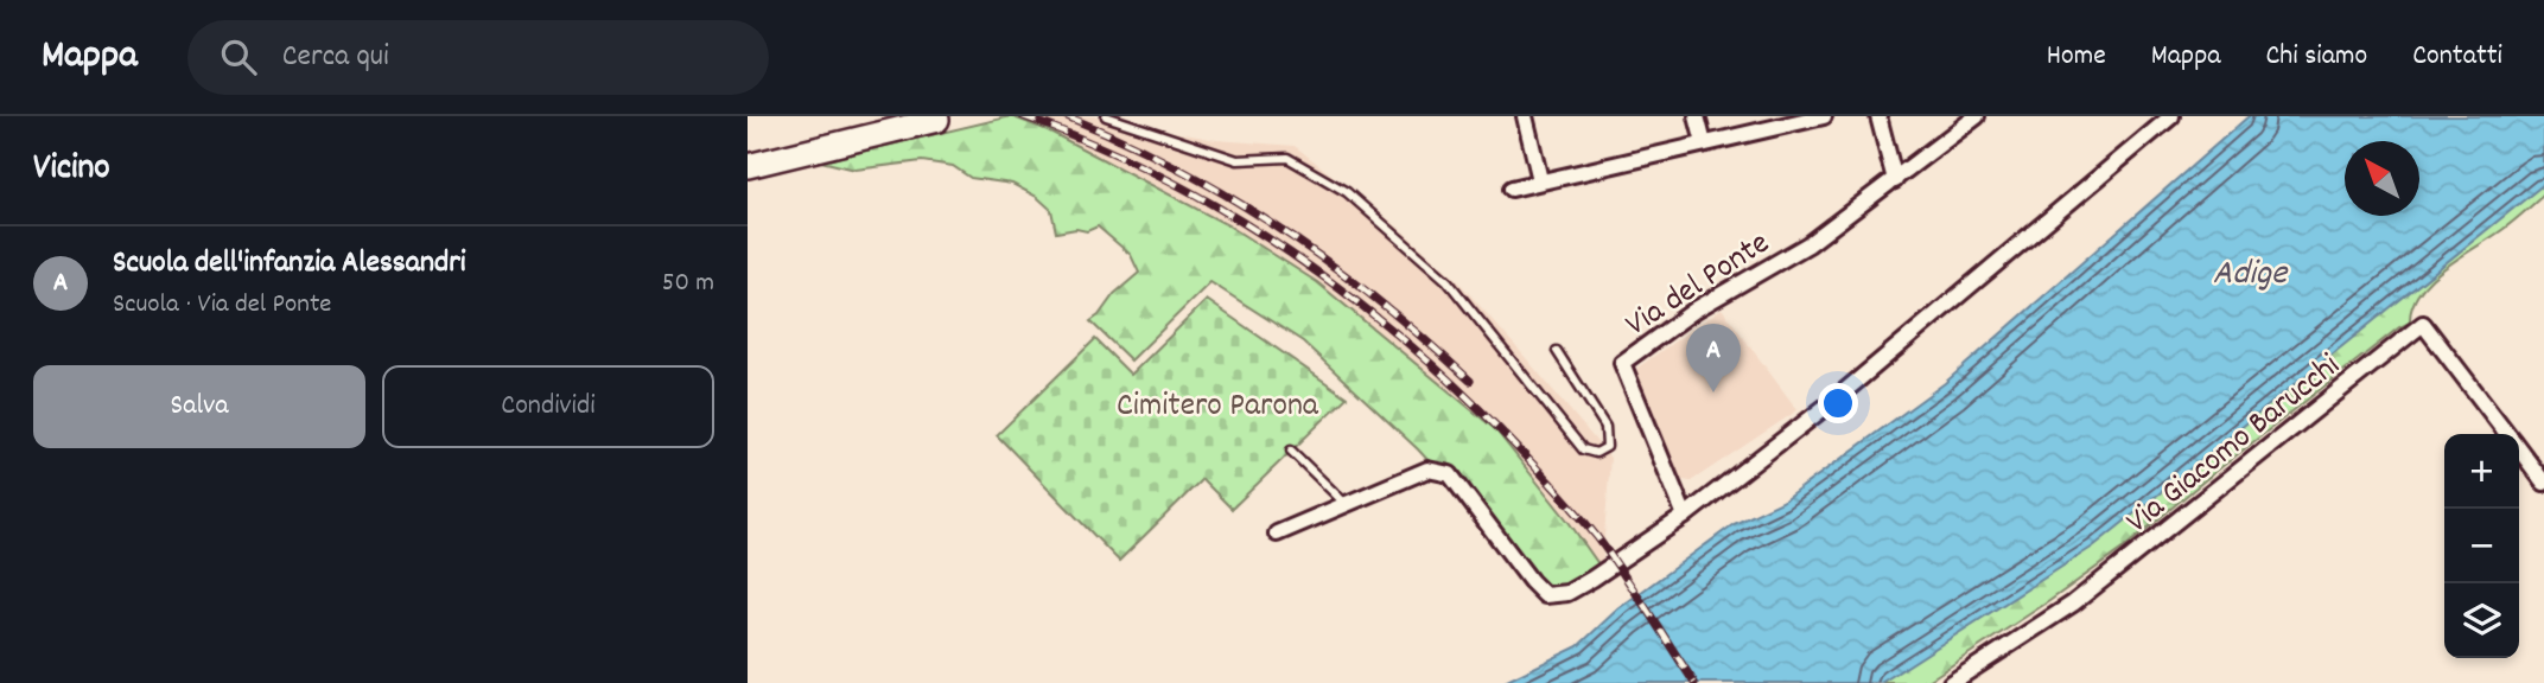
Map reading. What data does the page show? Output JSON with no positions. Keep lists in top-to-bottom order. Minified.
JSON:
{"streets":{"street":["Via del Ponte","Via Giacomo Barucchi"]},"water":["Adige"],"parks":["Cimitero Parona"],"north":"top left","page":{"header":"Mappa","search":"Cerca qui","nav":["Home","Mappa","Chi siamo","Contatti"],"heading":"Vicino","list":[{"mark":"A","name":"Scuola dell'infanzia Alessandri","note":"Scuola · Via del Ponte","value":"50 m"}],"pins":"A","buttons":["Salva","Condividi"],"map_buttons":["+","−"]}}
